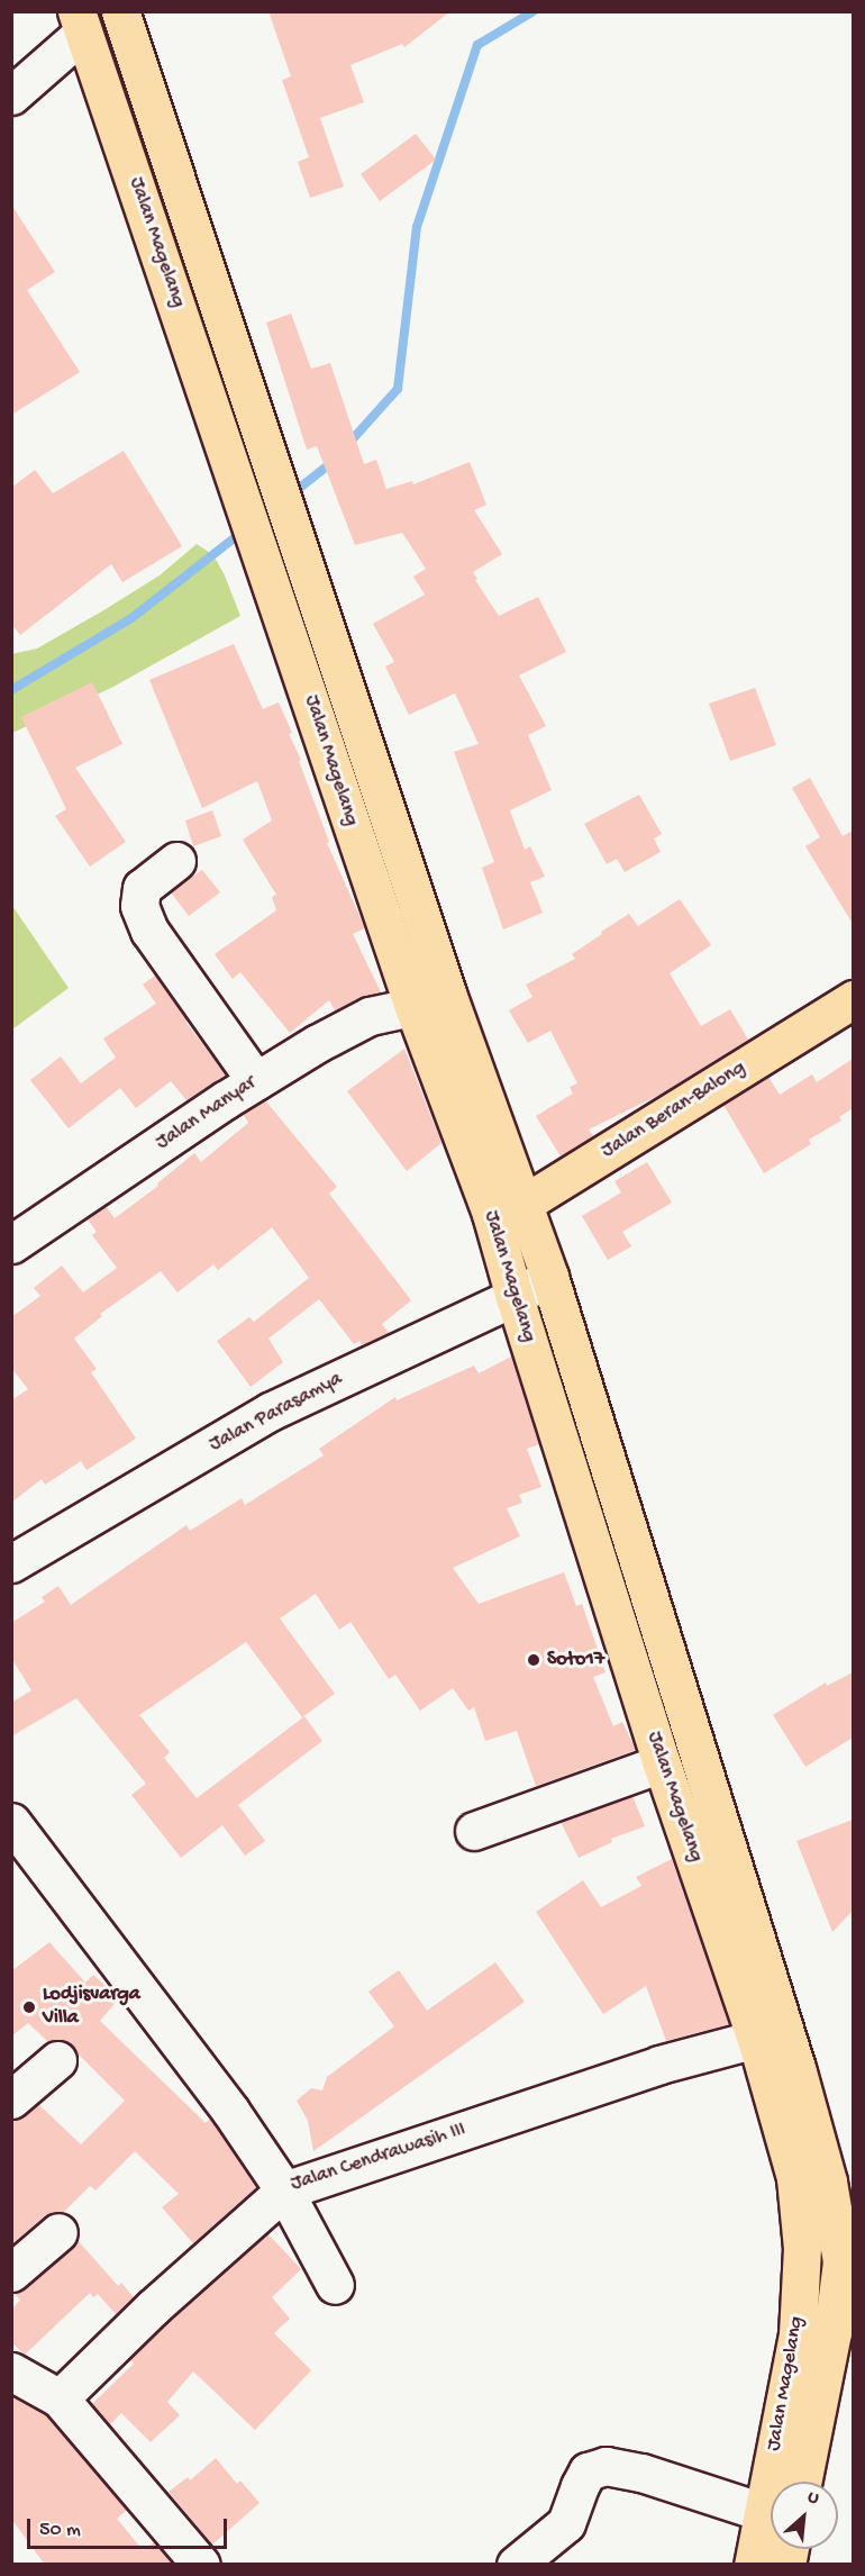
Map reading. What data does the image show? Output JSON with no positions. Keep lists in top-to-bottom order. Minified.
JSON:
{"streets":{"main road":["Jalan Magelang","Jalan Beran-Balong"],"street":["Jalan Manyar","Jalan Parasamya","Jalan Cendrawasih III"]},"crossings":[["Jalan Magelang","Jalan Beran-Balong"],["Jalan Magelang","Jalan Manyar"],["Jalan Magelang","Jalan Parasamya"],["Jalan Magelang","Jalan Cendrawasih III"]],"places":["Soto17","Lodjisvarga Villa"],"scale_bar":"50 m","north":"top right"}
